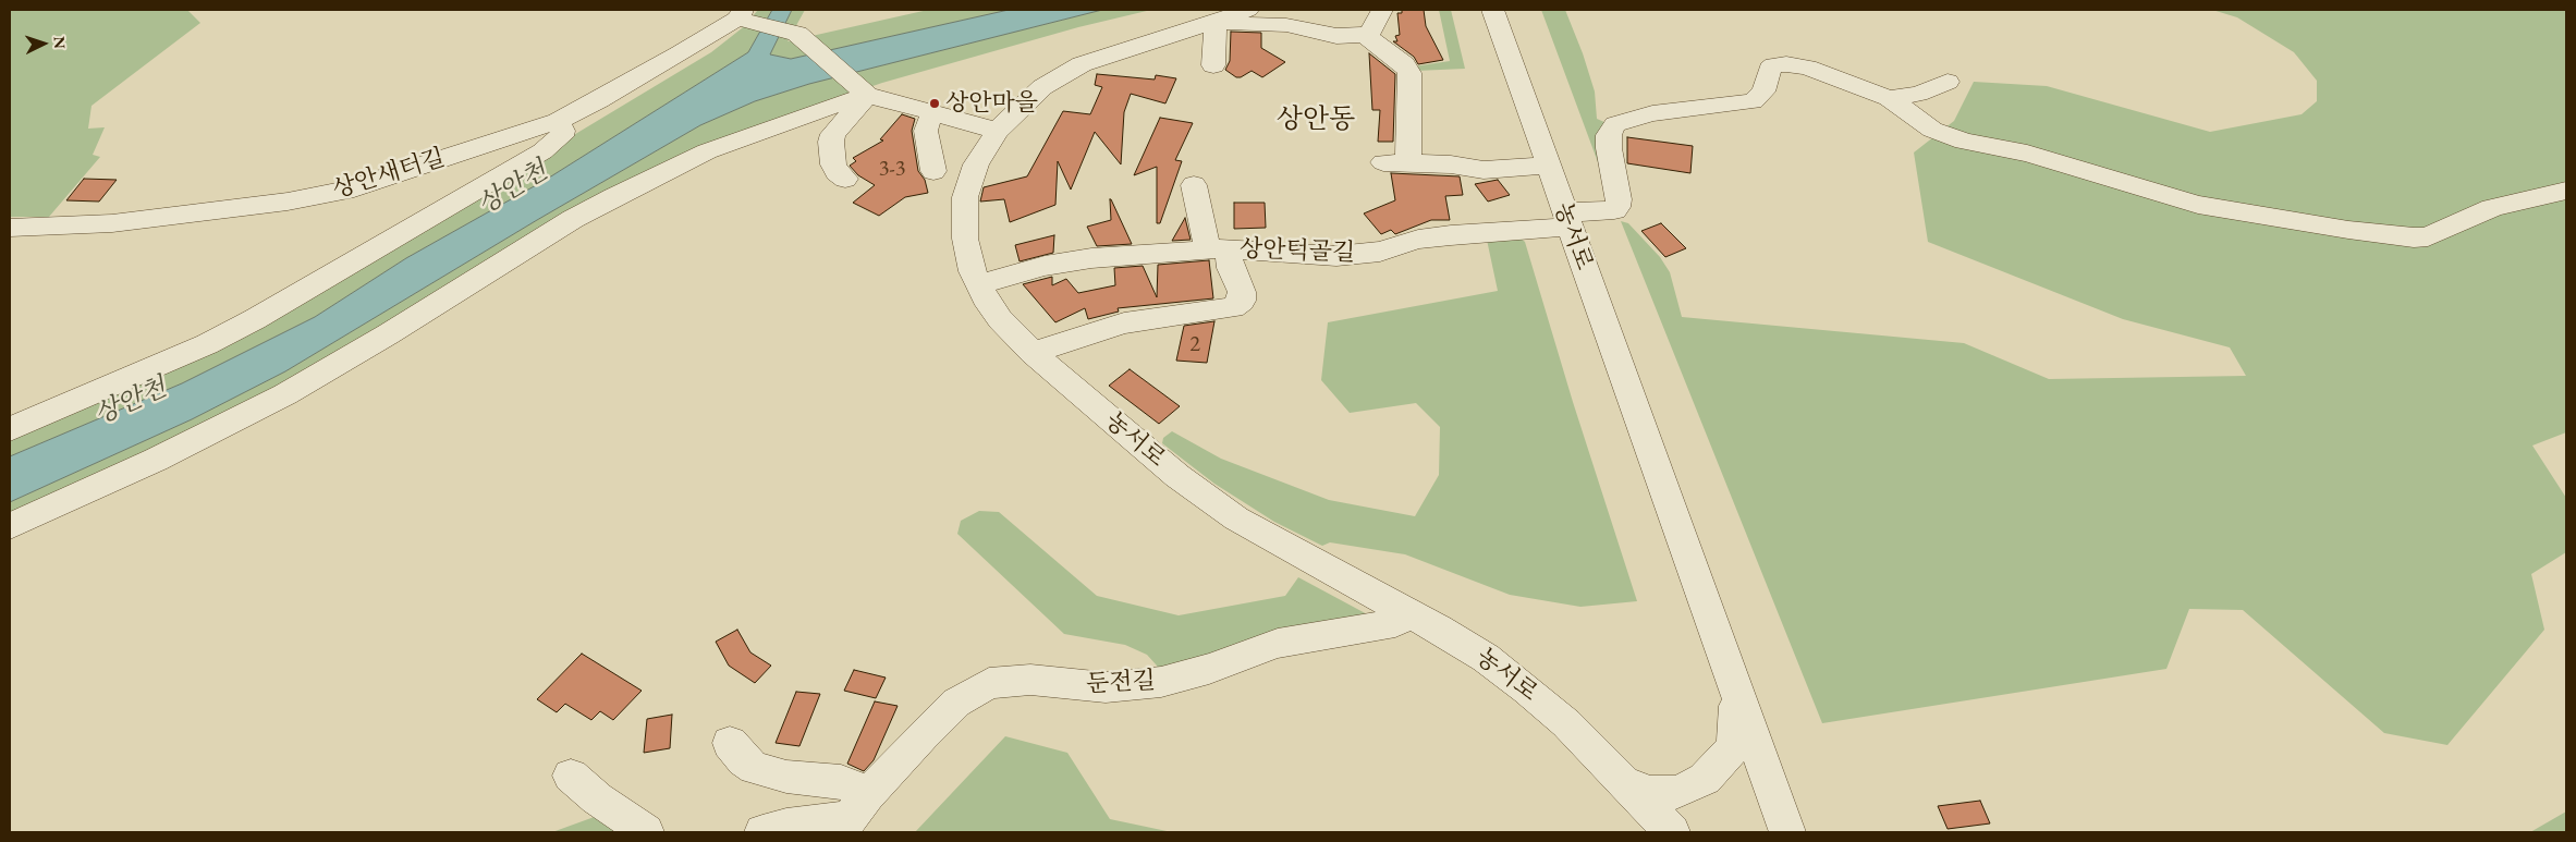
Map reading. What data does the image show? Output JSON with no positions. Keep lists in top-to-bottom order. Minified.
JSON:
{"streets":{"street":["상안새터길","농서로","상안턱골길","둔전길"]},"crossings":[["농서로","상안턱골길"],["농서로","둔전길"]],"districts":["상안동"],"water":["상안천"],"places":["상안마을"],"house_numbers":["3-3","2"],"north":"right"}
